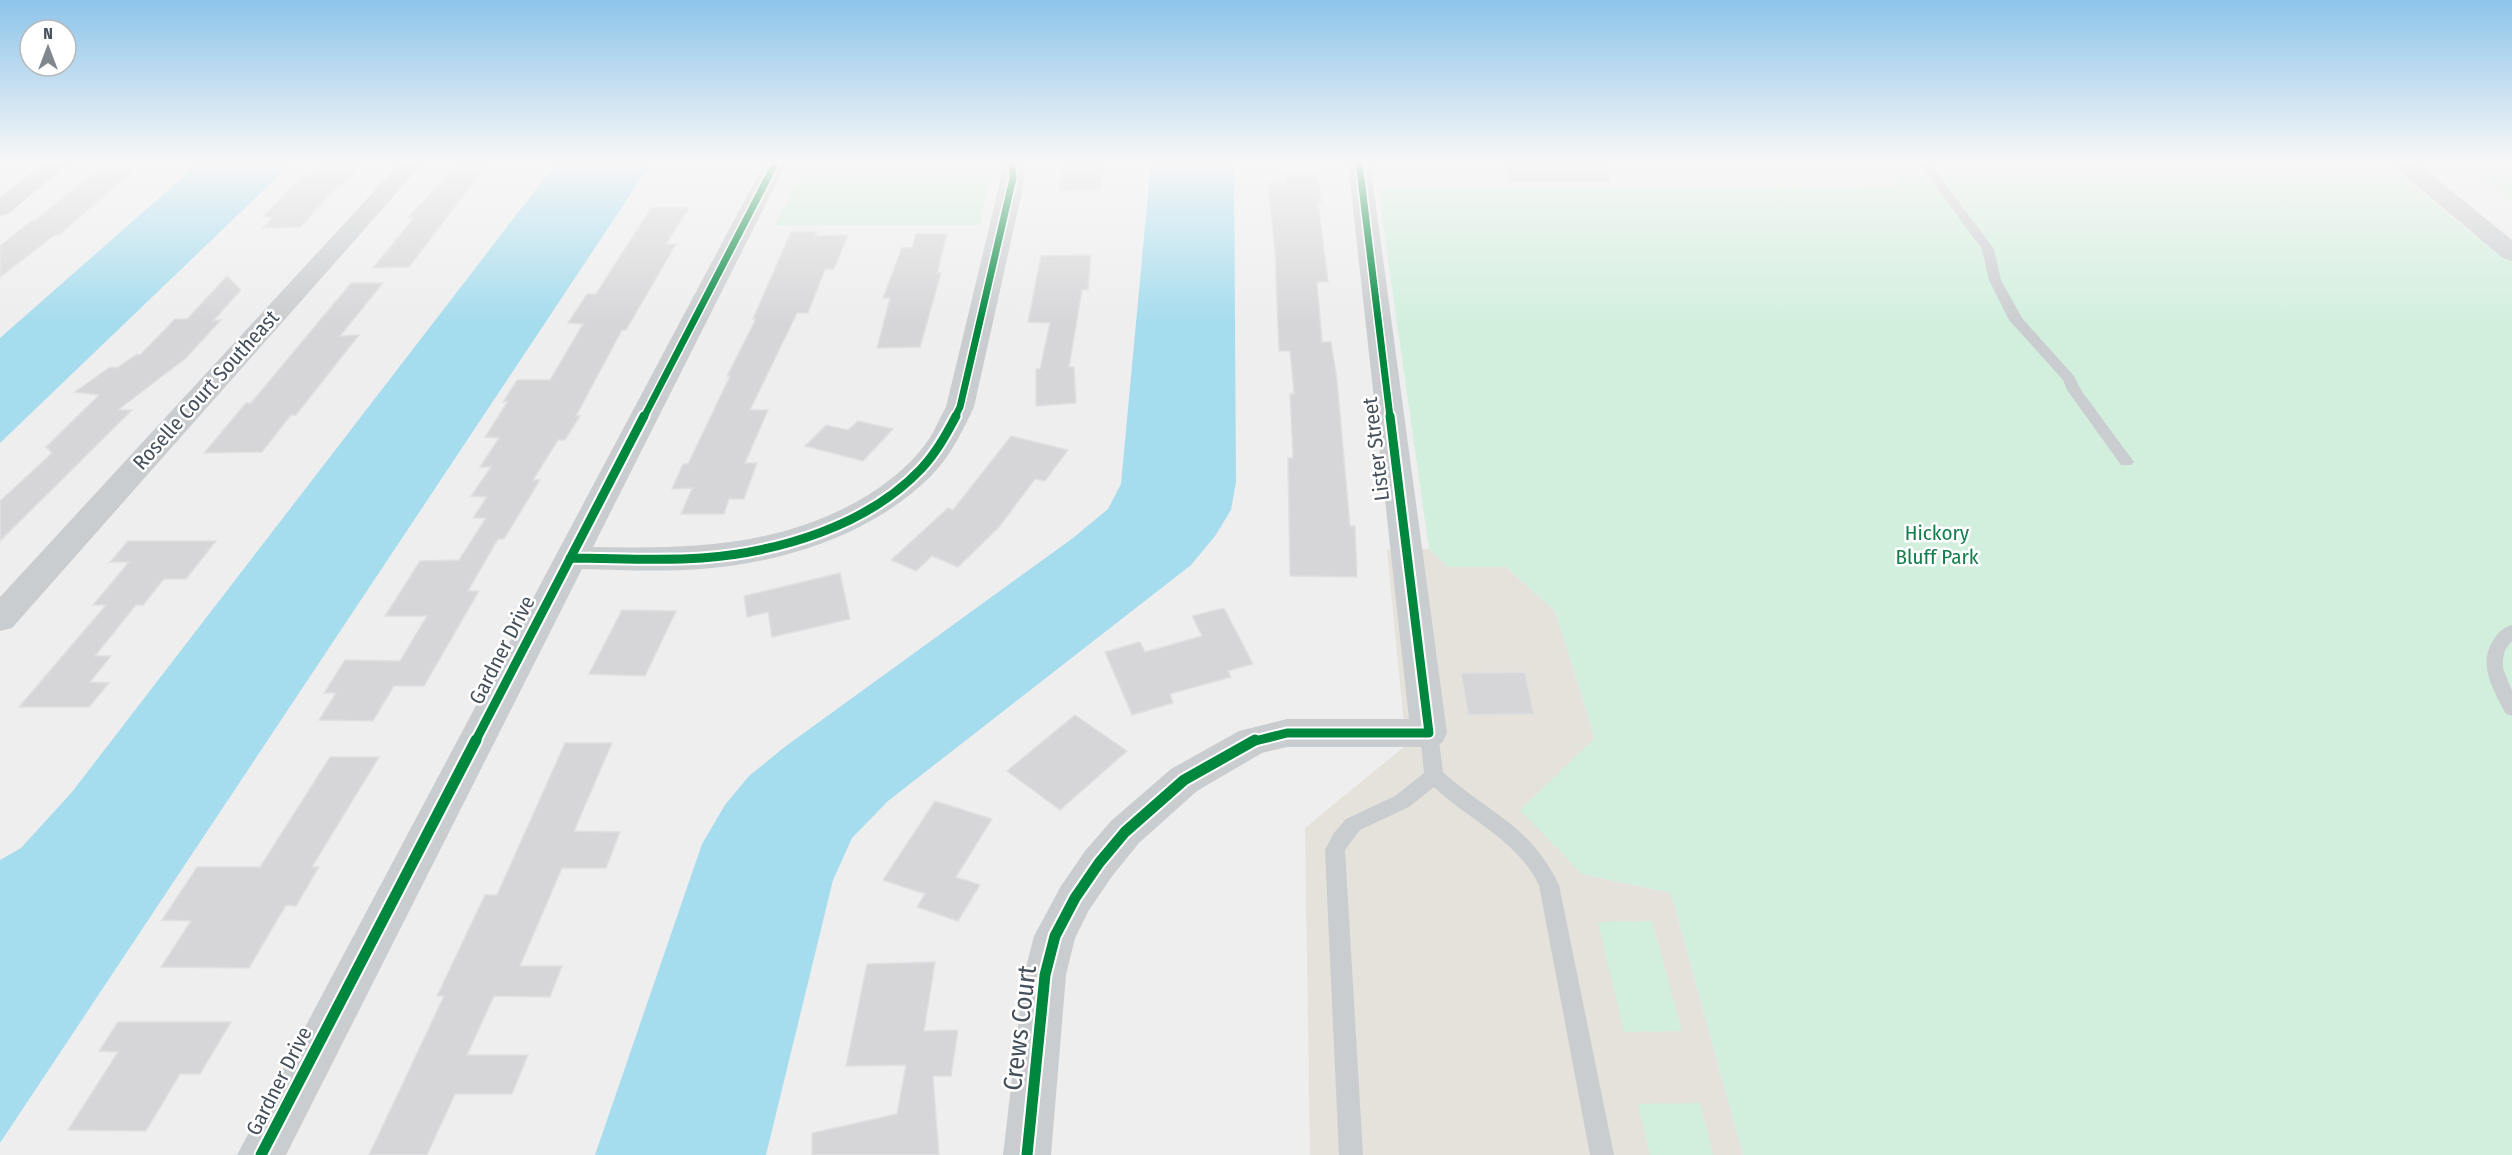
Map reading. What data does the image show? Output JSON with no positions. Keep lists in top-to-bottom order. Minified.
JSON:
{"streets":{"street":["Roselle Court Southeast","Lister Street","Gardner Drive","Crews Court"]},"crossings":[["Lister Street","Crews Court"]],"parks":["Hickory Bluff Park"],"north":"top"}
